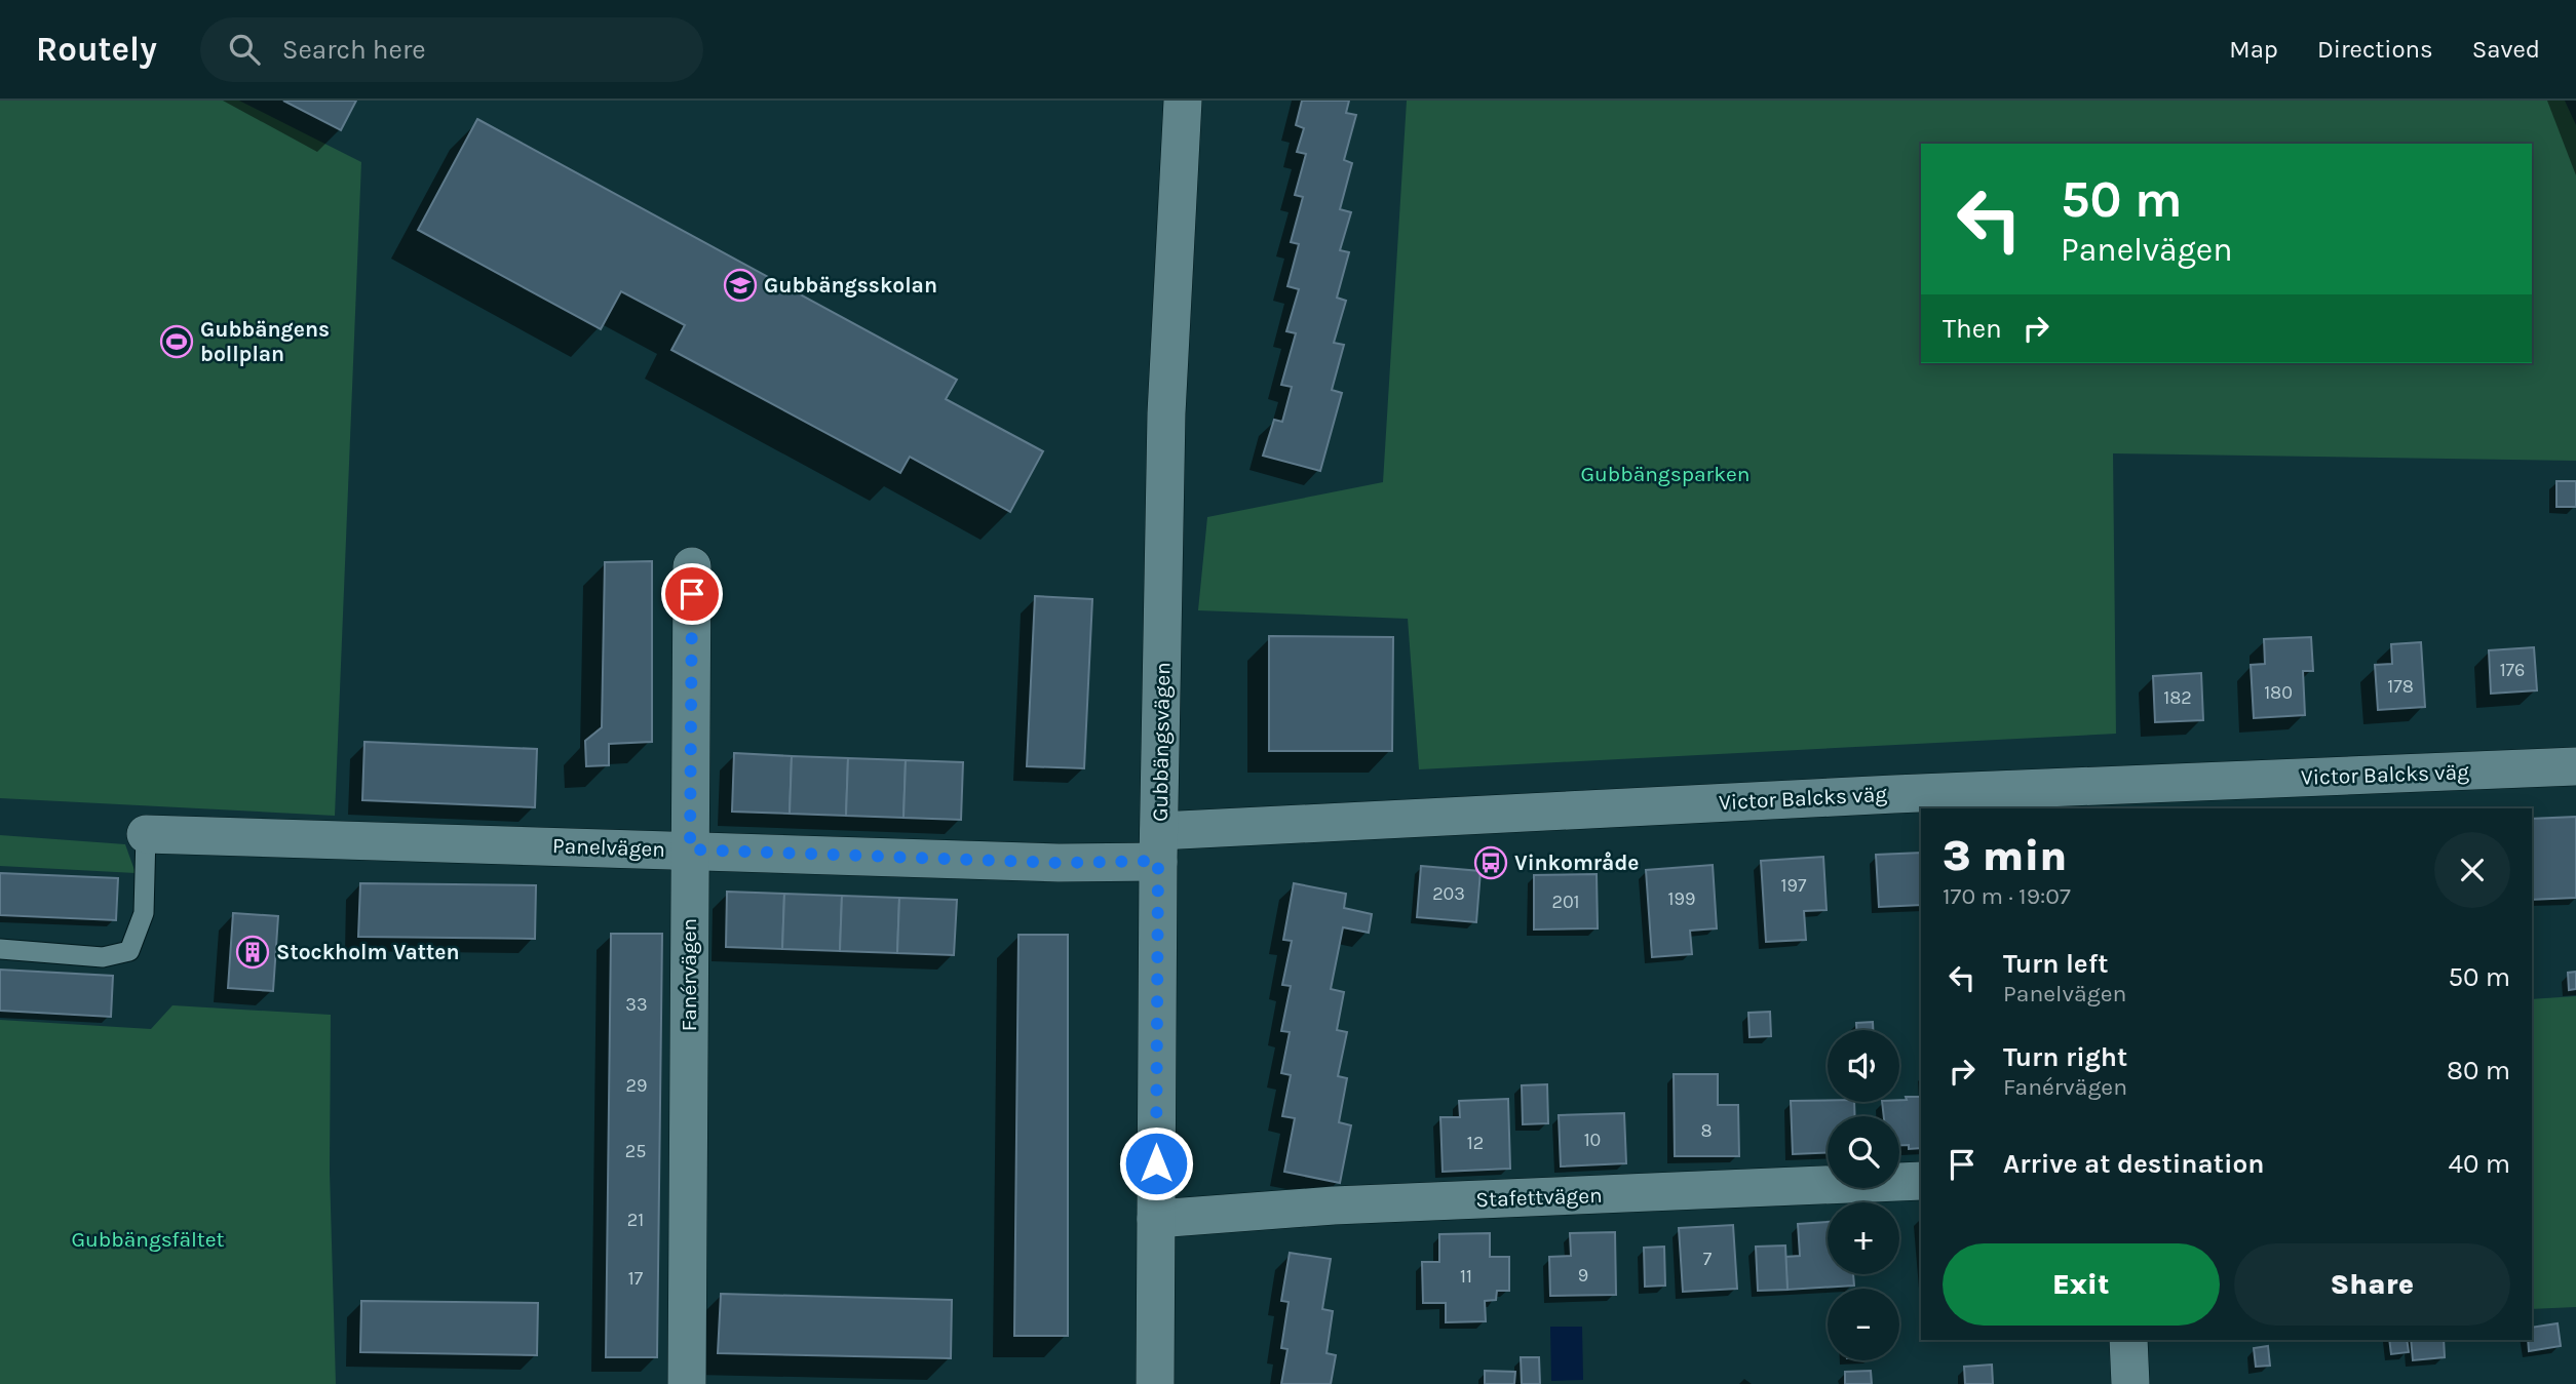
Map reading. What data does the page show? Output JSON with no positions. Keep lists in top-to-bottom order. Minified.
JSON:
{"streets":{"street":["Gubbängsvägen","Victor Balcks väg","Panelvägen","Fanérvägen","Stafettvägen"]},"crossings":[["Gubbängsvägen","Victor Balcks väg"],["Gubbängsvägen","Panelvägen"],["Gubbängsvägen","Stafettvägen"],["Victor Balcks väg","Panelvägen"],["Panelvägen","Fanérvägen"]],"parks":["Gubbängsparken","Gubbängsfältet"],"places":{"school or university":["Gubbängsskolan"],"sports":["Gubbängens bollplan"],"bus stop":["Vinkområde"],"building":["Stockholm Vatten"]},"house_numbers":["176","178","180","182","197","203","199","201","33","29","8","10","12","25","21","7","9","11","17"],"page":{"header":"Routely","search":"Search here","nav":["Map","Directions","Saved"],"turn":["50 m","Panelvägen"],"then":"Then","heading":["3 min","170 m · 19:07"],"list":[{"name":"Turn left","note":"Panelvägen","value":"50 m"},{"name":"Turn right","note":"Fanérvägen","value":"80 m"},{"name":"Arrive at destination","value":"40 m"}],"map_buttons":["+","−"],"buttons":["Exit","Share"]}}
